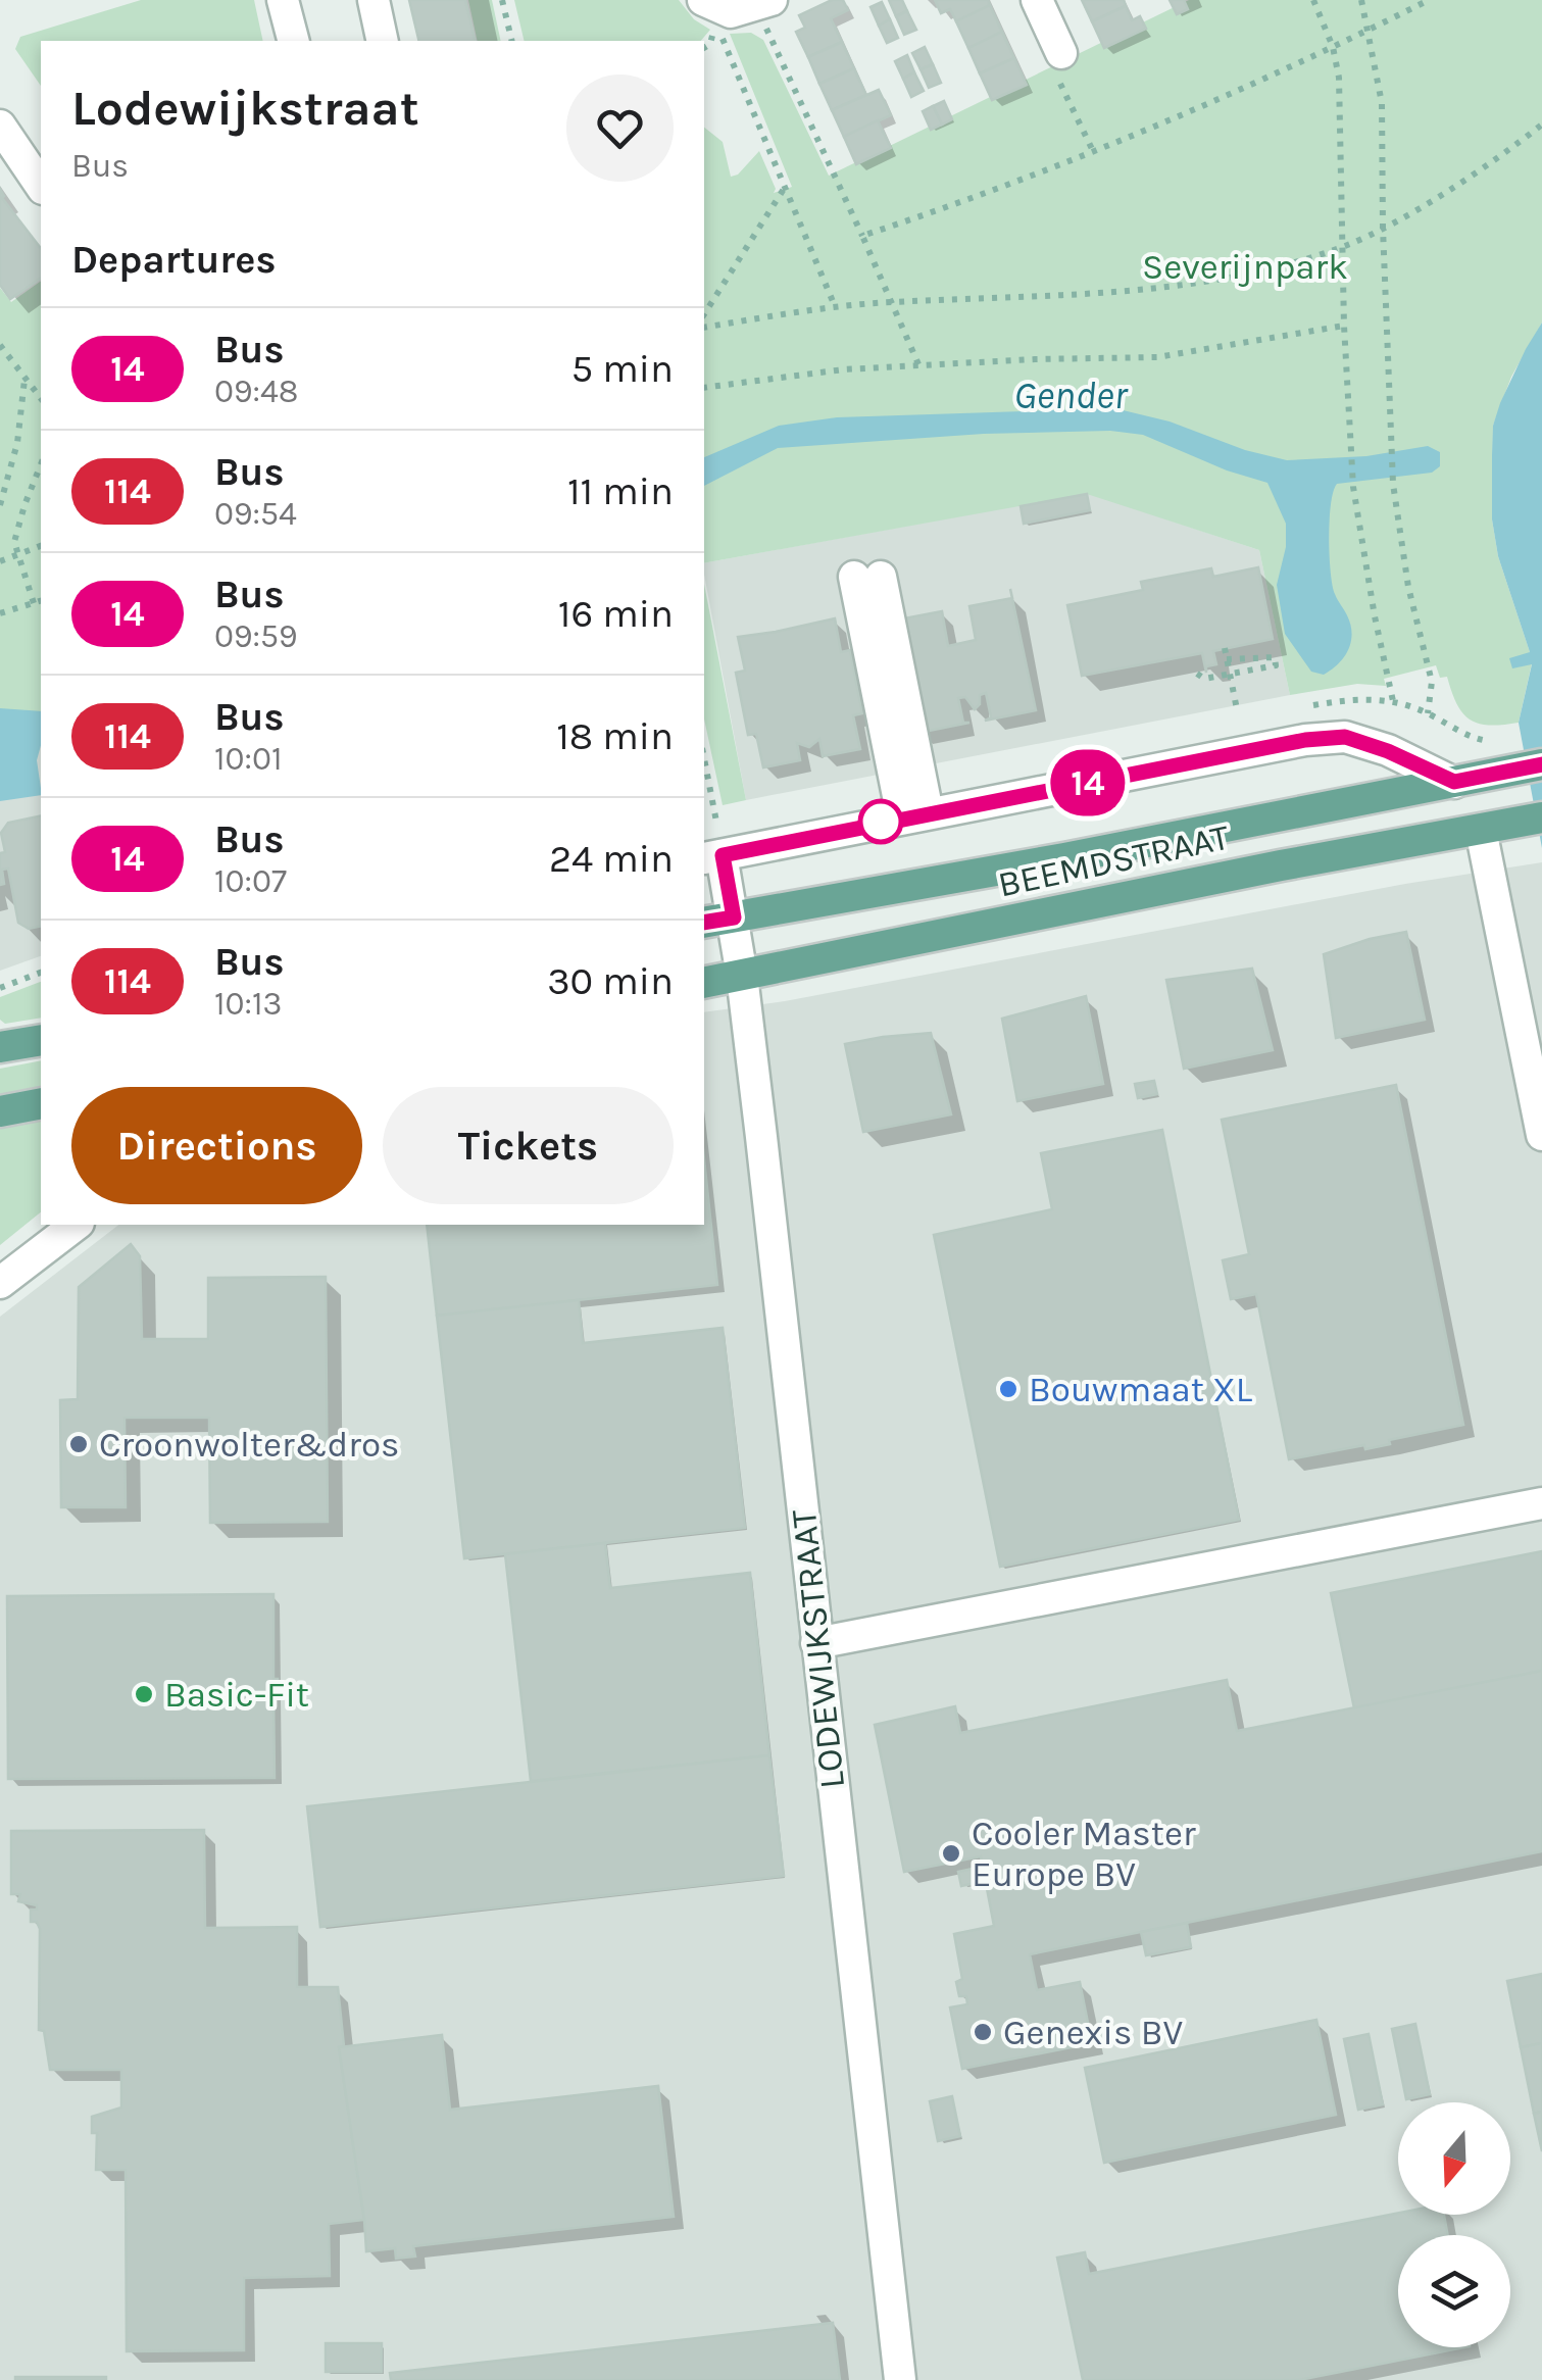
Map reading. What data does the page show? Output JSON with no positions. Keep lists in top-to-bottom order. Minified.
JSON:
{"streets":{"main road":["BEEMDSTRAAT"],"street":["LODEWIJKSTRAAT"]},"crossings":[["BEEMDSTRAAT","LODEWIJKSTRAAT"]],"water":["Gender"],"parks":["Severijnpark"],"places":["Bouwmaat XL","Croonwolter&dros","Basic-Fit","Cooler Master Europe BV","Genexis BV"],"lines":["bus line 14"],"north":"bottom","page":{"on_map":"14","heading":[["Lodewijkstraat","Bus"],"Departures"],"list":[{"mark":"14","name":"Bus","note":"09:48","value":"5 min"},{"mark":"114","name":"Bus","note":"09:54","value":"11 min"},{"mark":"14","name":"Bus","note":"09:59","value":"16 min"},{"mark":"114","name":"Bus","note":"10:01","value":"18 min"},{"mark":"14","name":"Bus","note":"10:07","value":"24 min"},{"mark":"114","name":"Bus","note":"10:13","value":"30 min"}],"buttons":["Directions","Tickets"]}}
